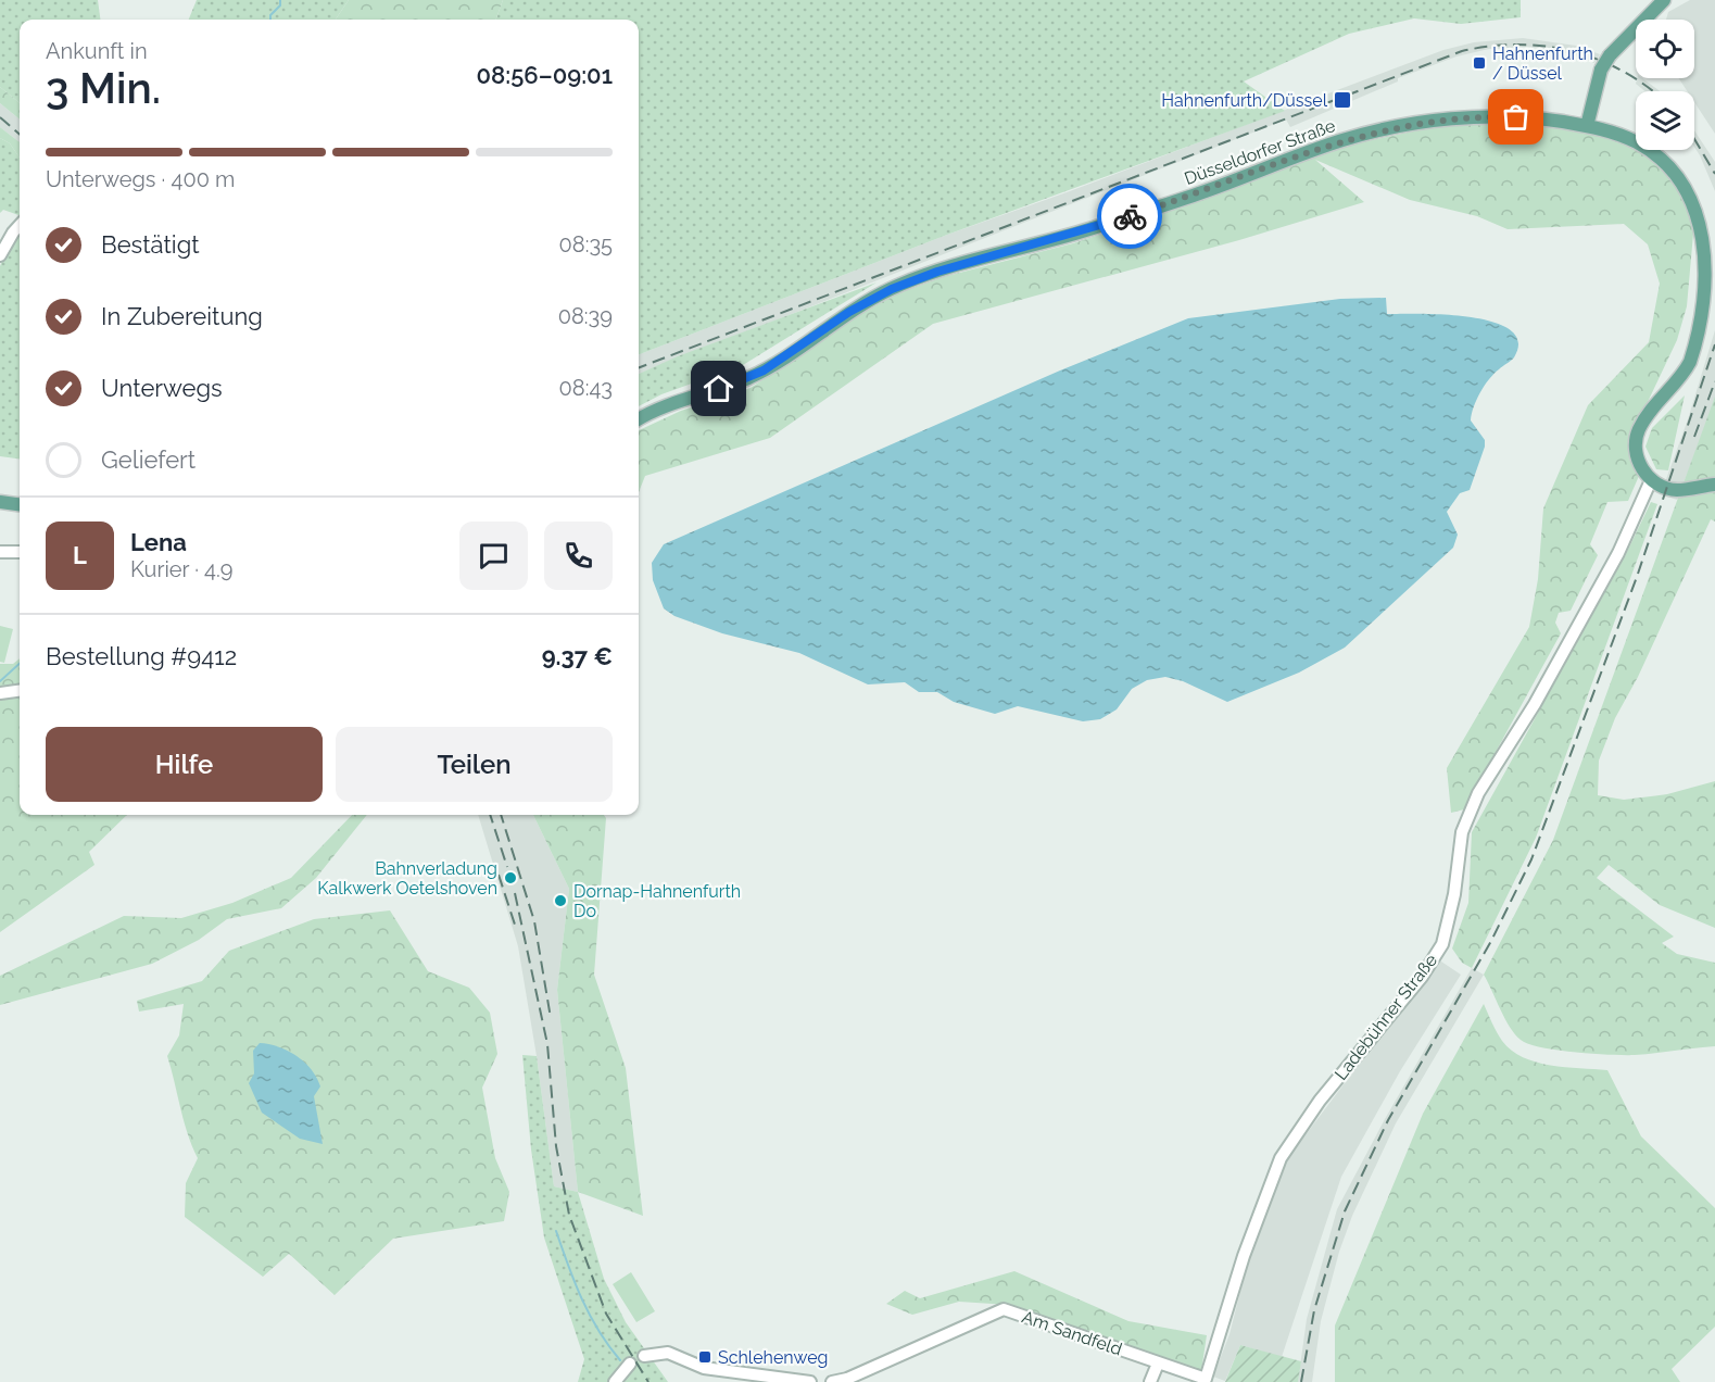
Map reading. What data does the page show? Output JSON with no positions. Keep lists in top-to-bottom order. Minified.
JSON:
{"streets":{"main road":["Düsseldorfer Straße"],"street":["Ladebühner Straße","Am Sandfeld"]},"crossings":[["Düsseldorfer Straße","Ladebühner Straße"],["Ladebühner Straße","Am Sandfeld"]],"places":{"transit":["Hahnenfurth / Düssel","Hahnenfurth/Düssel","Schlehenweg"],"other":["Bahnverladung Kalkwerk Oetelshoven","Dornap-Hahnenfurth Do"]},"page":{"heading":["3 Min.","Ankunft in","08:56–09:01"],"panel":["Lena","Kurier · 4.9","Bestellung #9412","9.37 €"],"bar":"Unterwegs · 400 m","list":[["Bestätigt","08:35"],["In Zubereitung","08:39"],["Unterwegs","08:43"],"Geliefert"],"round":"L","buttons":["Hilfe","Teilen"]}}
